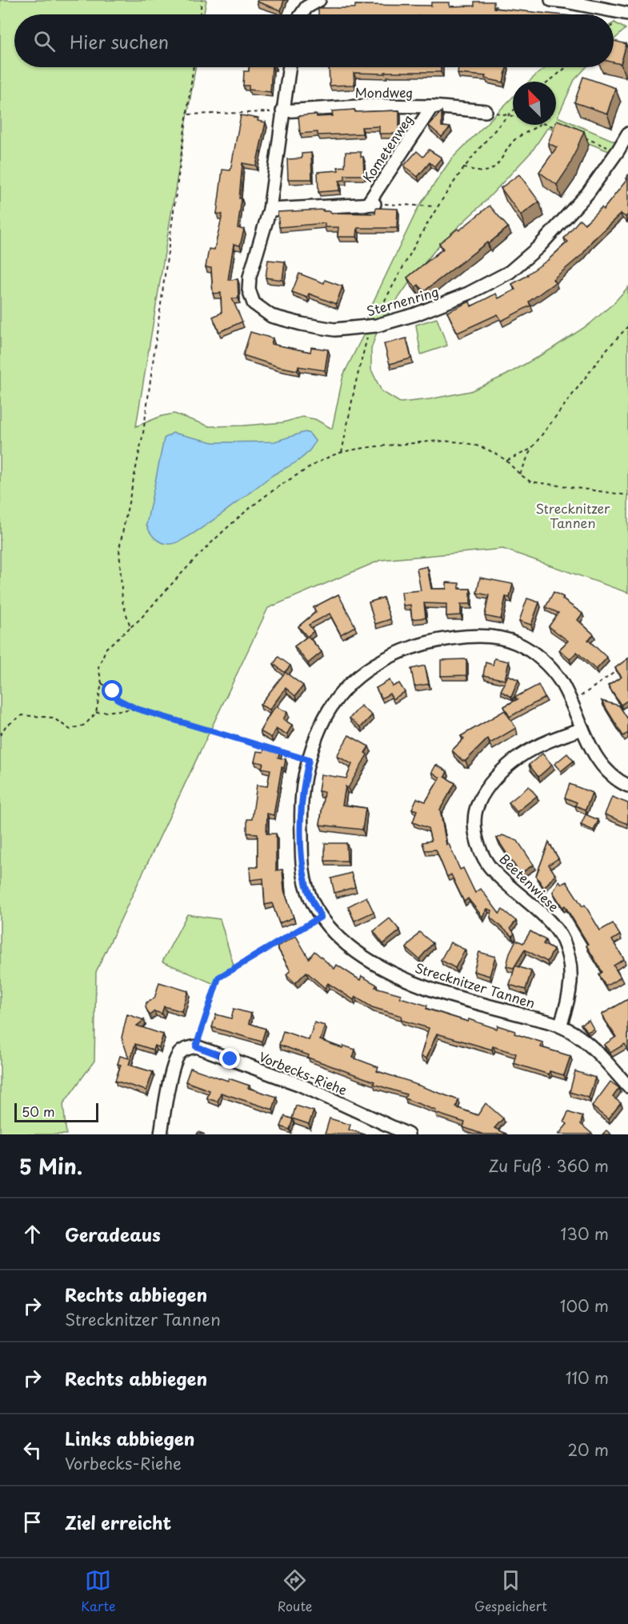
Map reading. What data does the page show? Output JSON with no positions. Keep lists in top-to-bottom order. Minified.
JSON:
{"streets":{"street":["Mondweg","Kometenweg","Sternenring","Beetenwiese","Strecknitzer Tannen","Vorbecks-Riehe"]},"crossings":[["Mondweg","Kometenweg"],["Mondweg","Sternenring"],["Beetenwiese","Strecknitzer Tannen"]],"parks":["Strecknitzer Tannen"],"scale_bar":"50 m","north":"top left","page":{"search":"Hier suchen","scale":"50 m","heading":["5 Min.","Zu Fuß · 360 m"],"list":[["Geradeaus","130 m"],["Rechts abbiegen","Strecknitzer Tannen","100 m"],["Rechts abbiegen","110 m"],["Links abbiegen","Vorbecks-Riehe","20 m"],"Ziel erreicht"],"nav":["Karte","Route","Gespeichert"]}}
